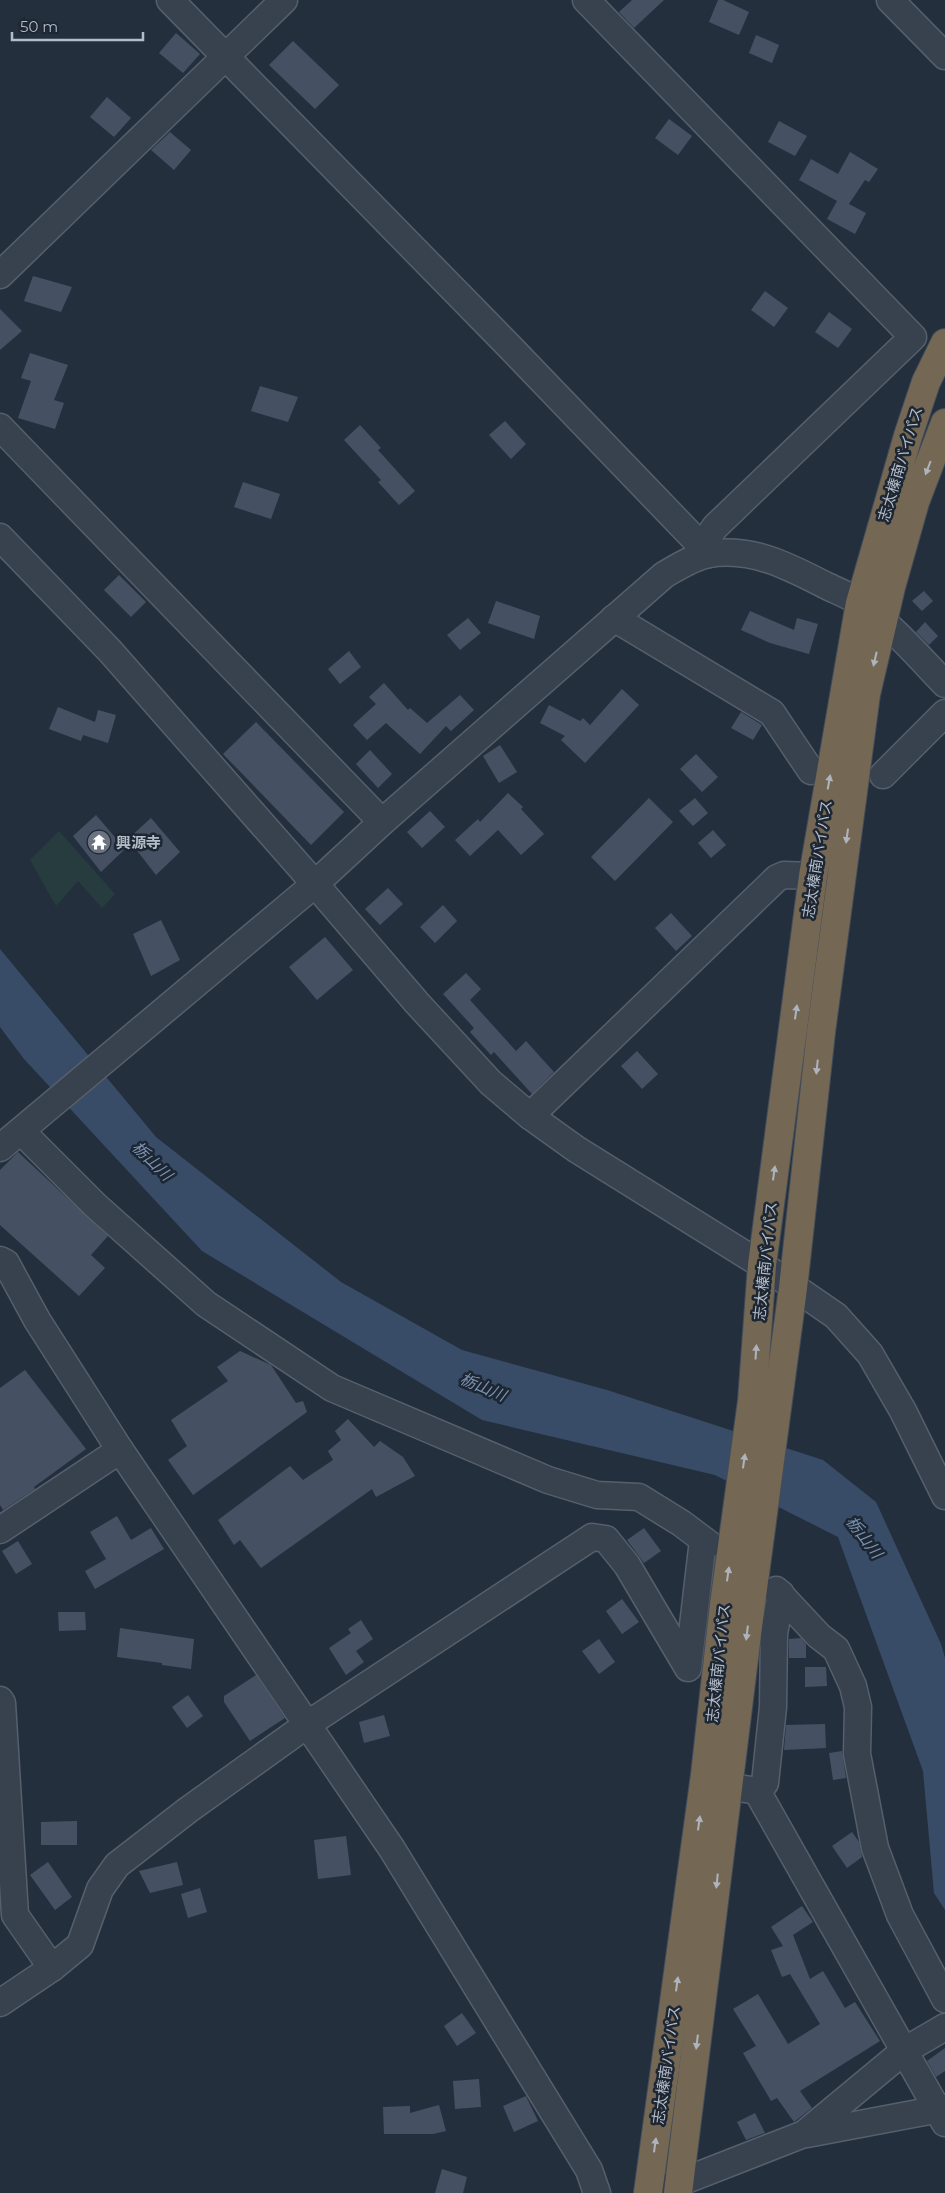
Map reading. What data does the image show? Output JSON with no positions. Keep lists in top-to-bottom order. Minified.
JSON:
{"streets":{"highway":["志太榛南バイパス"]},"water":["栃山川"],"places":{"temple":["興源寺"]},"scale_bar":"50 m"}
